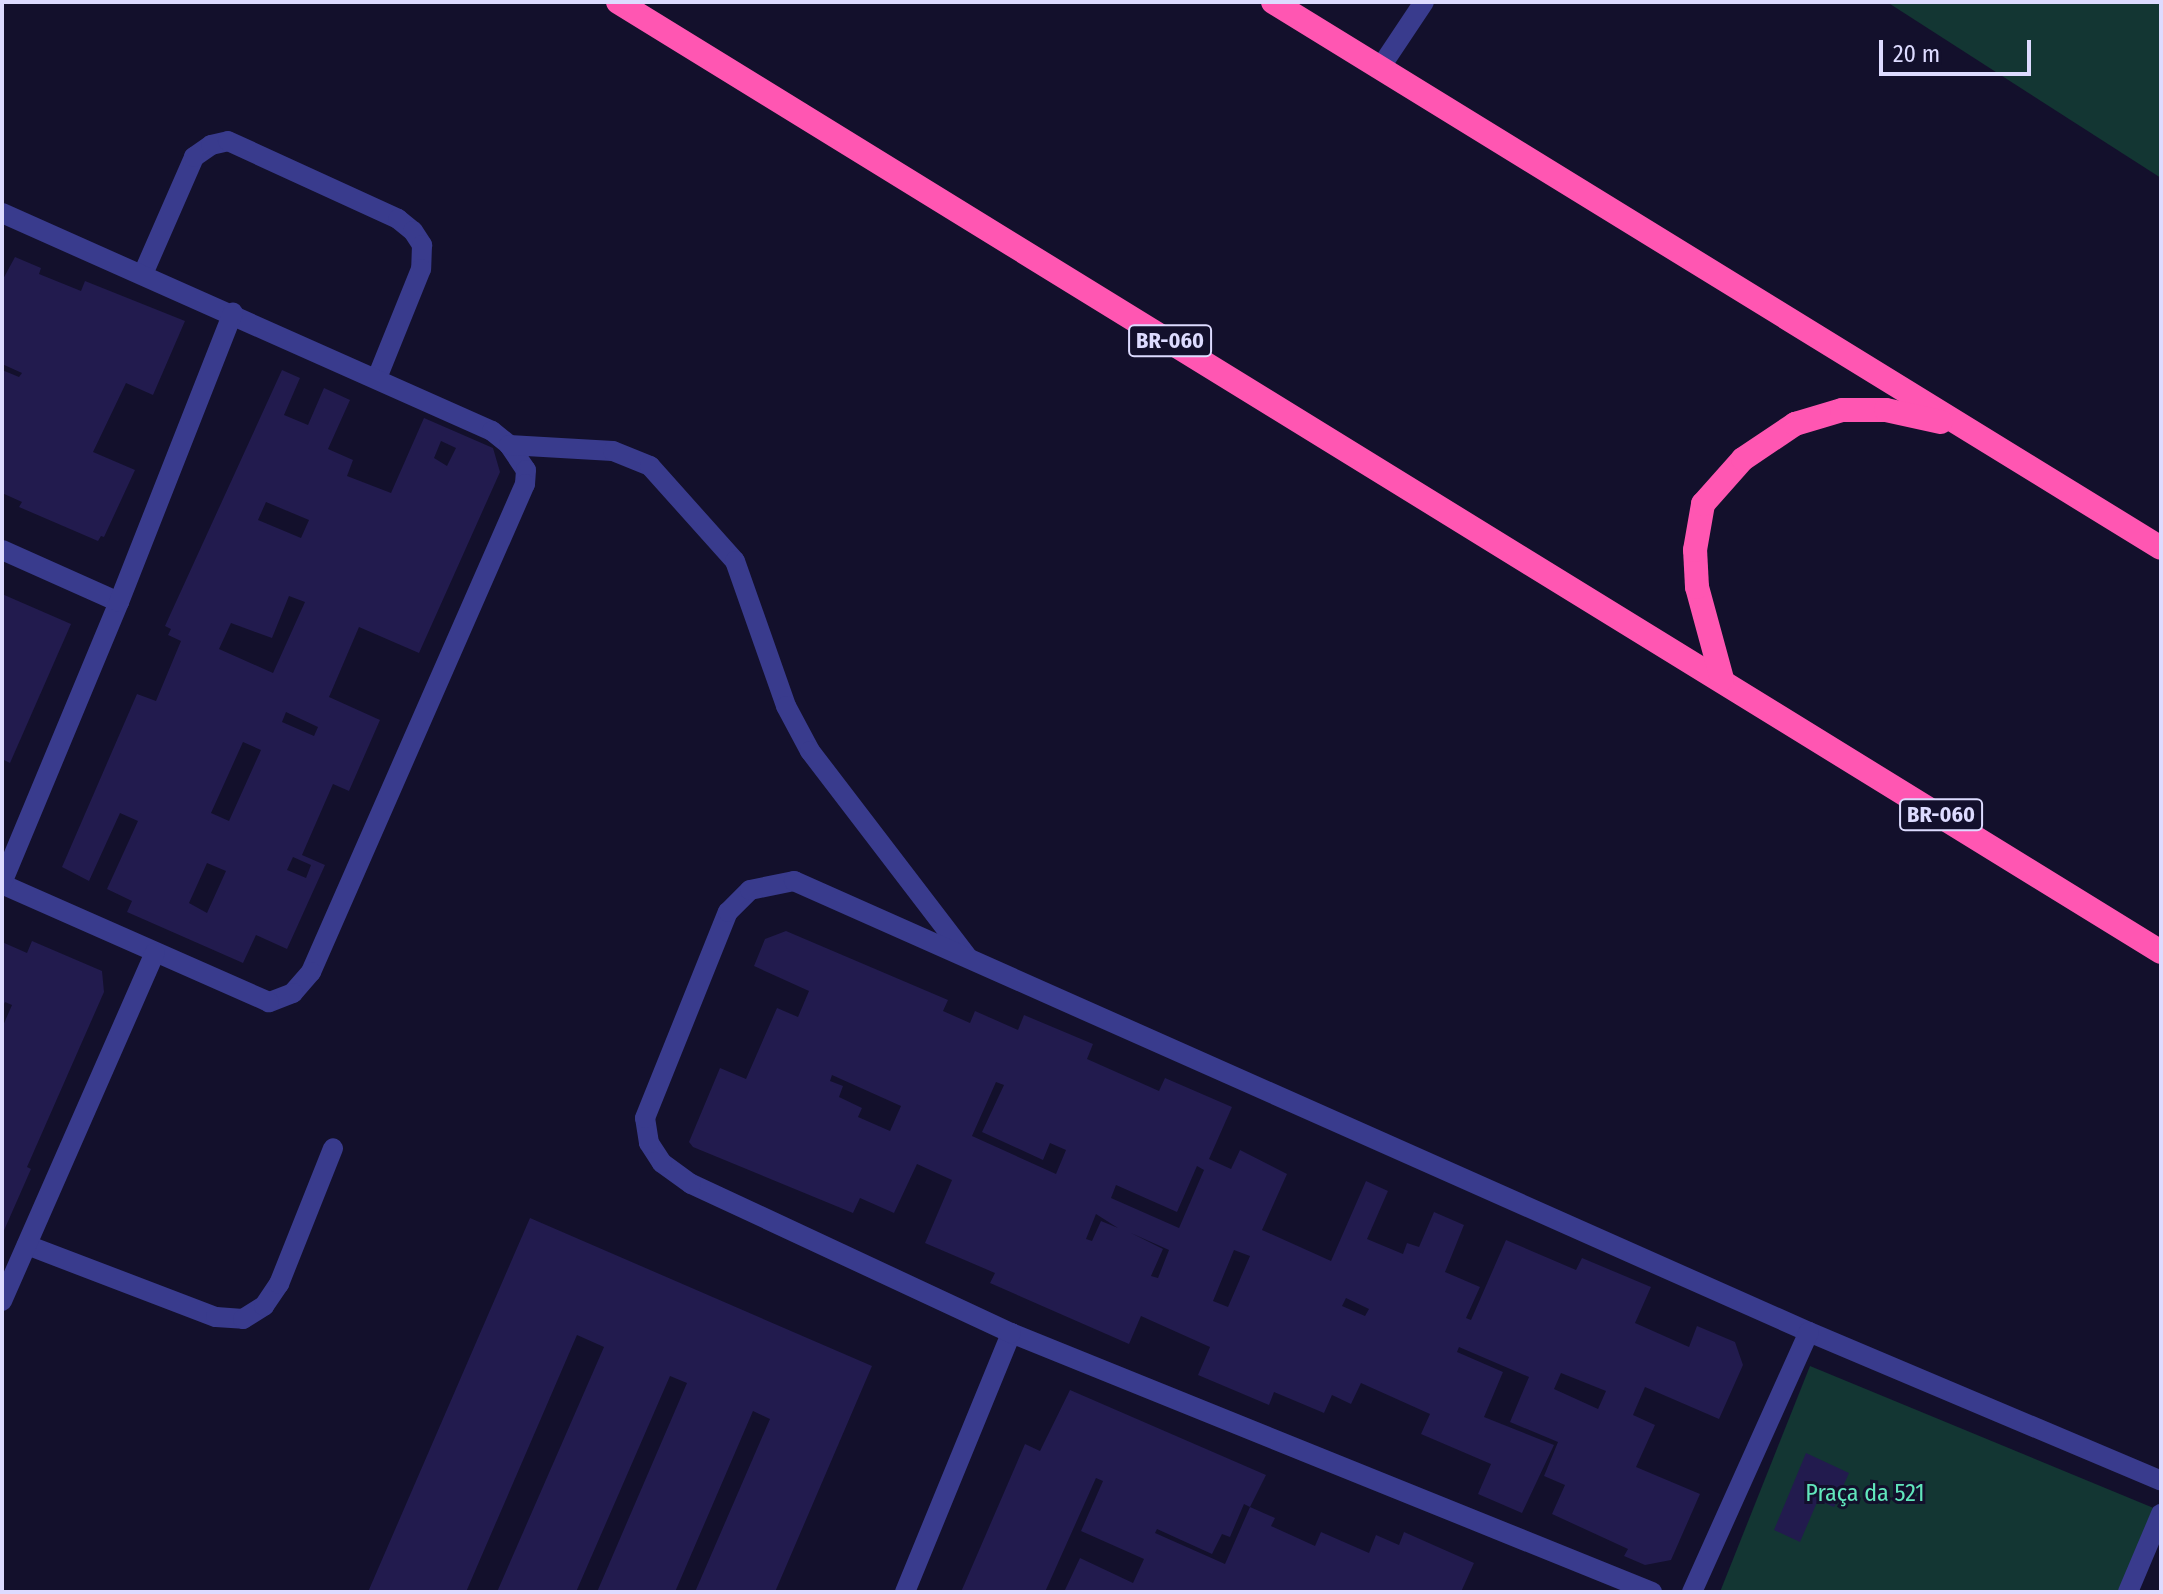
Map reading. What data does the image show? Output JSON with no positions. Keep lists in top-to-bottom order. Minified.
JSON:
{"streets":{"highway":["BR-060"]},"parks":["Praça da 521"],"scale_bar":"20 m"}
